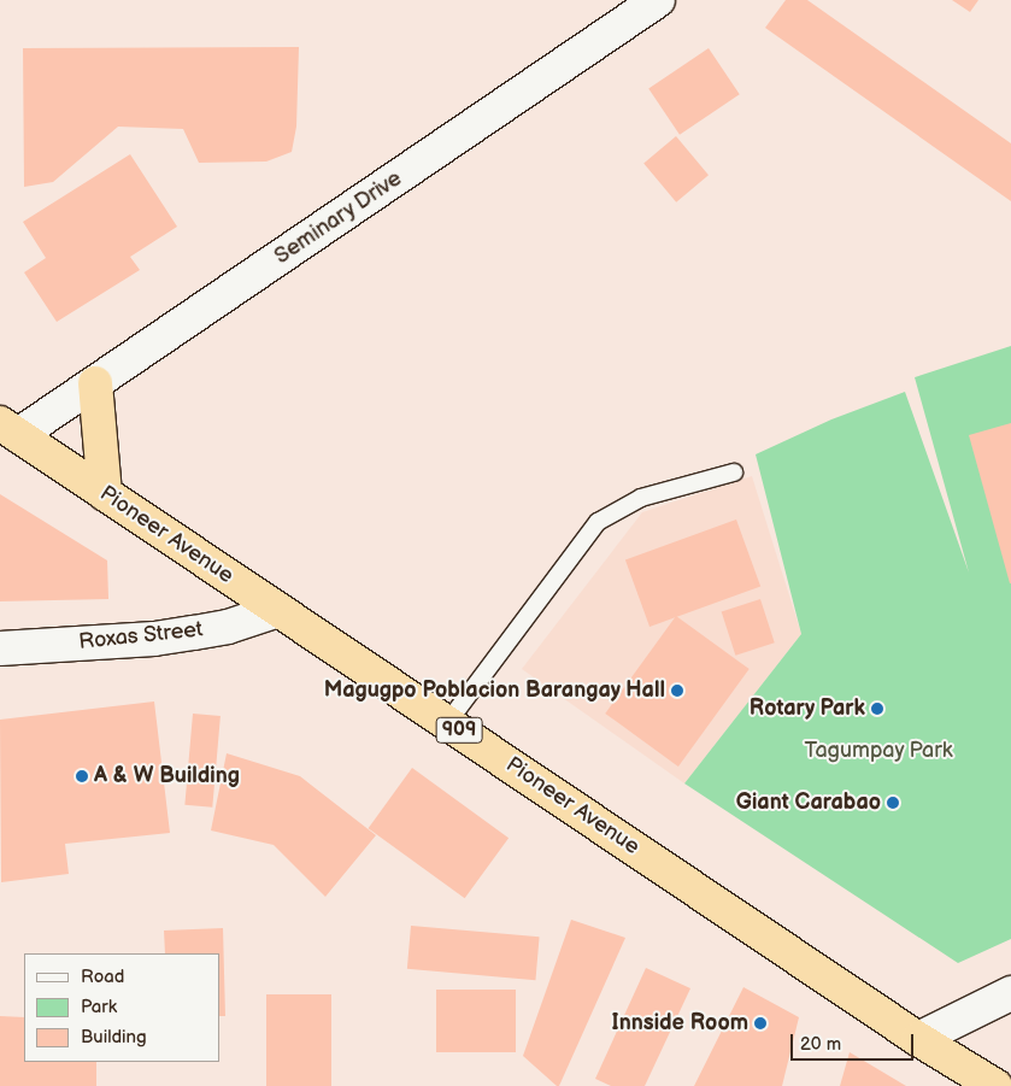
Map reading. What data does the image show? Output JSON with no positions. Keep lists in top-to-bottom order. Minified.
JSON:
{"streets":{"highway":["Pioneer Avenue","909"],"street":["Seminary Drive","Roxas Street"]},"crossings":[["Seminary Drive","Pioneer Avenue"],["Pioneer Avenue","Roxas Street"]],"parks":["Tagumpay Park"],"places":["Magugpo Poblacion Barangay Hall","Rotary Park","A & W Building","Giant Carabao","Innside Room"],"legend":["Road","Park","Building"],"scale_bar":"20 m"}
